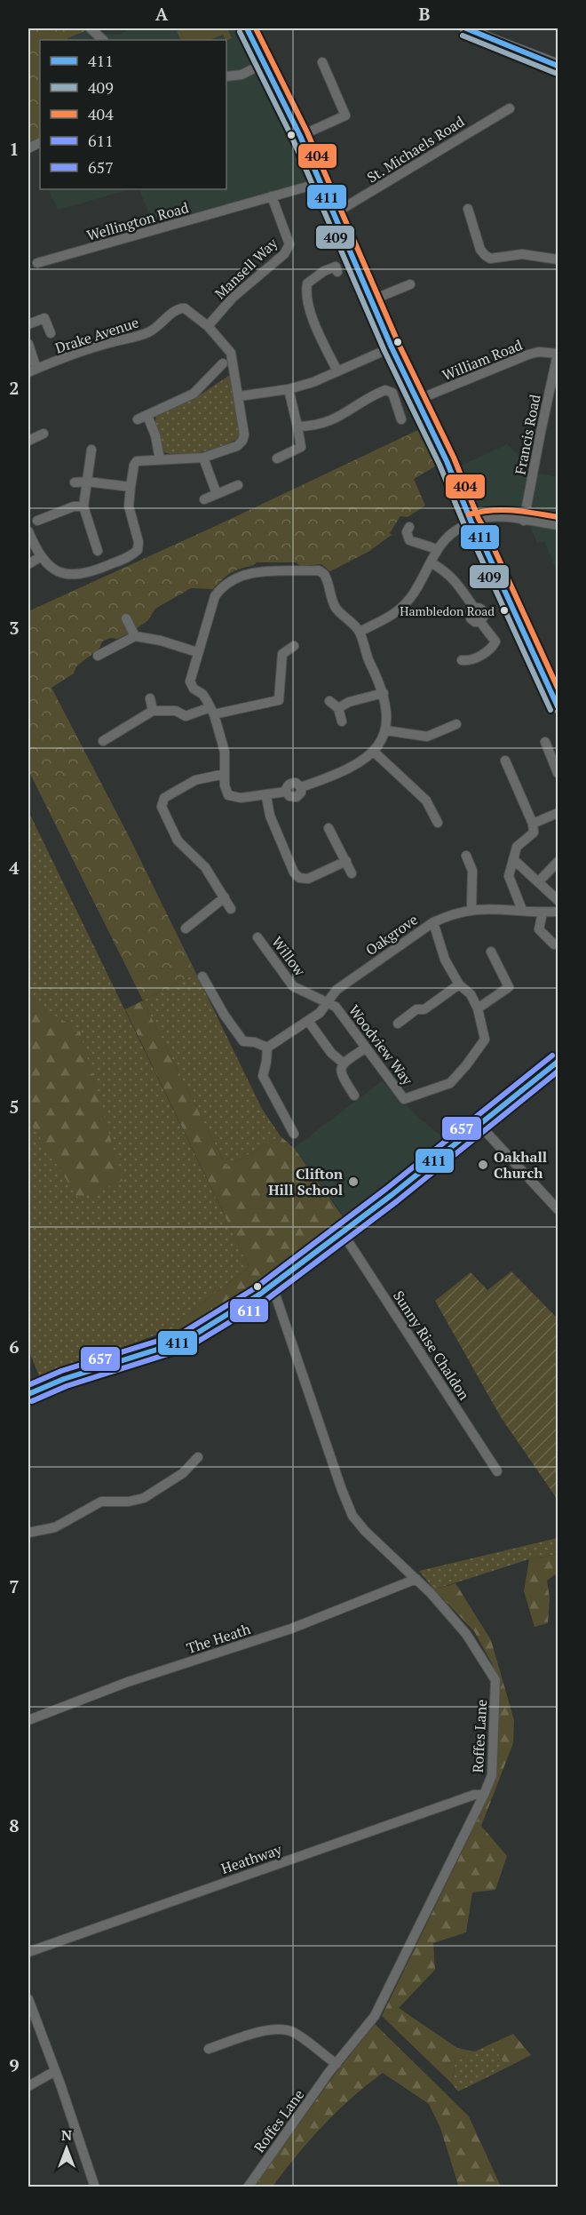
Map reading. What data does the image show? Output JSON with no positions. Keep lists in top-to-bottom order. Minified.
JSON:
{"streets":{"street":["St. Michaels Road","Wellington Road","Mansell Way","Drake Avenue","William Road","Francis Road","Oakgrove","Willow","Woodview Way","Sunny Rise Chaldon","The Heath","Roffes Lane","Heathway"]},"crossings":[["Wellington Road","Mansell Way"],["Mansell Way","Drake Avenue"],["William Road","Francis Road"],["Oakgrove","Willow"],["Oakgrove","Woodview Way"],["Willow","Woodview Way"],["The Heath","Roffes Lane"],["Roffes Lane","Heathway"]],"places":["Hambledon Road","Oakhall Church","Clifton Hill School"],"lines":["transit line 411","transit line 404","transit line 409","transit line 657","transit line 611"],"legend":["411","409","404","611","657"],"north":"top","grid":{"columns":["A","B"],"rows":["1","2","3","4","5","6","7","8","9"]}}
